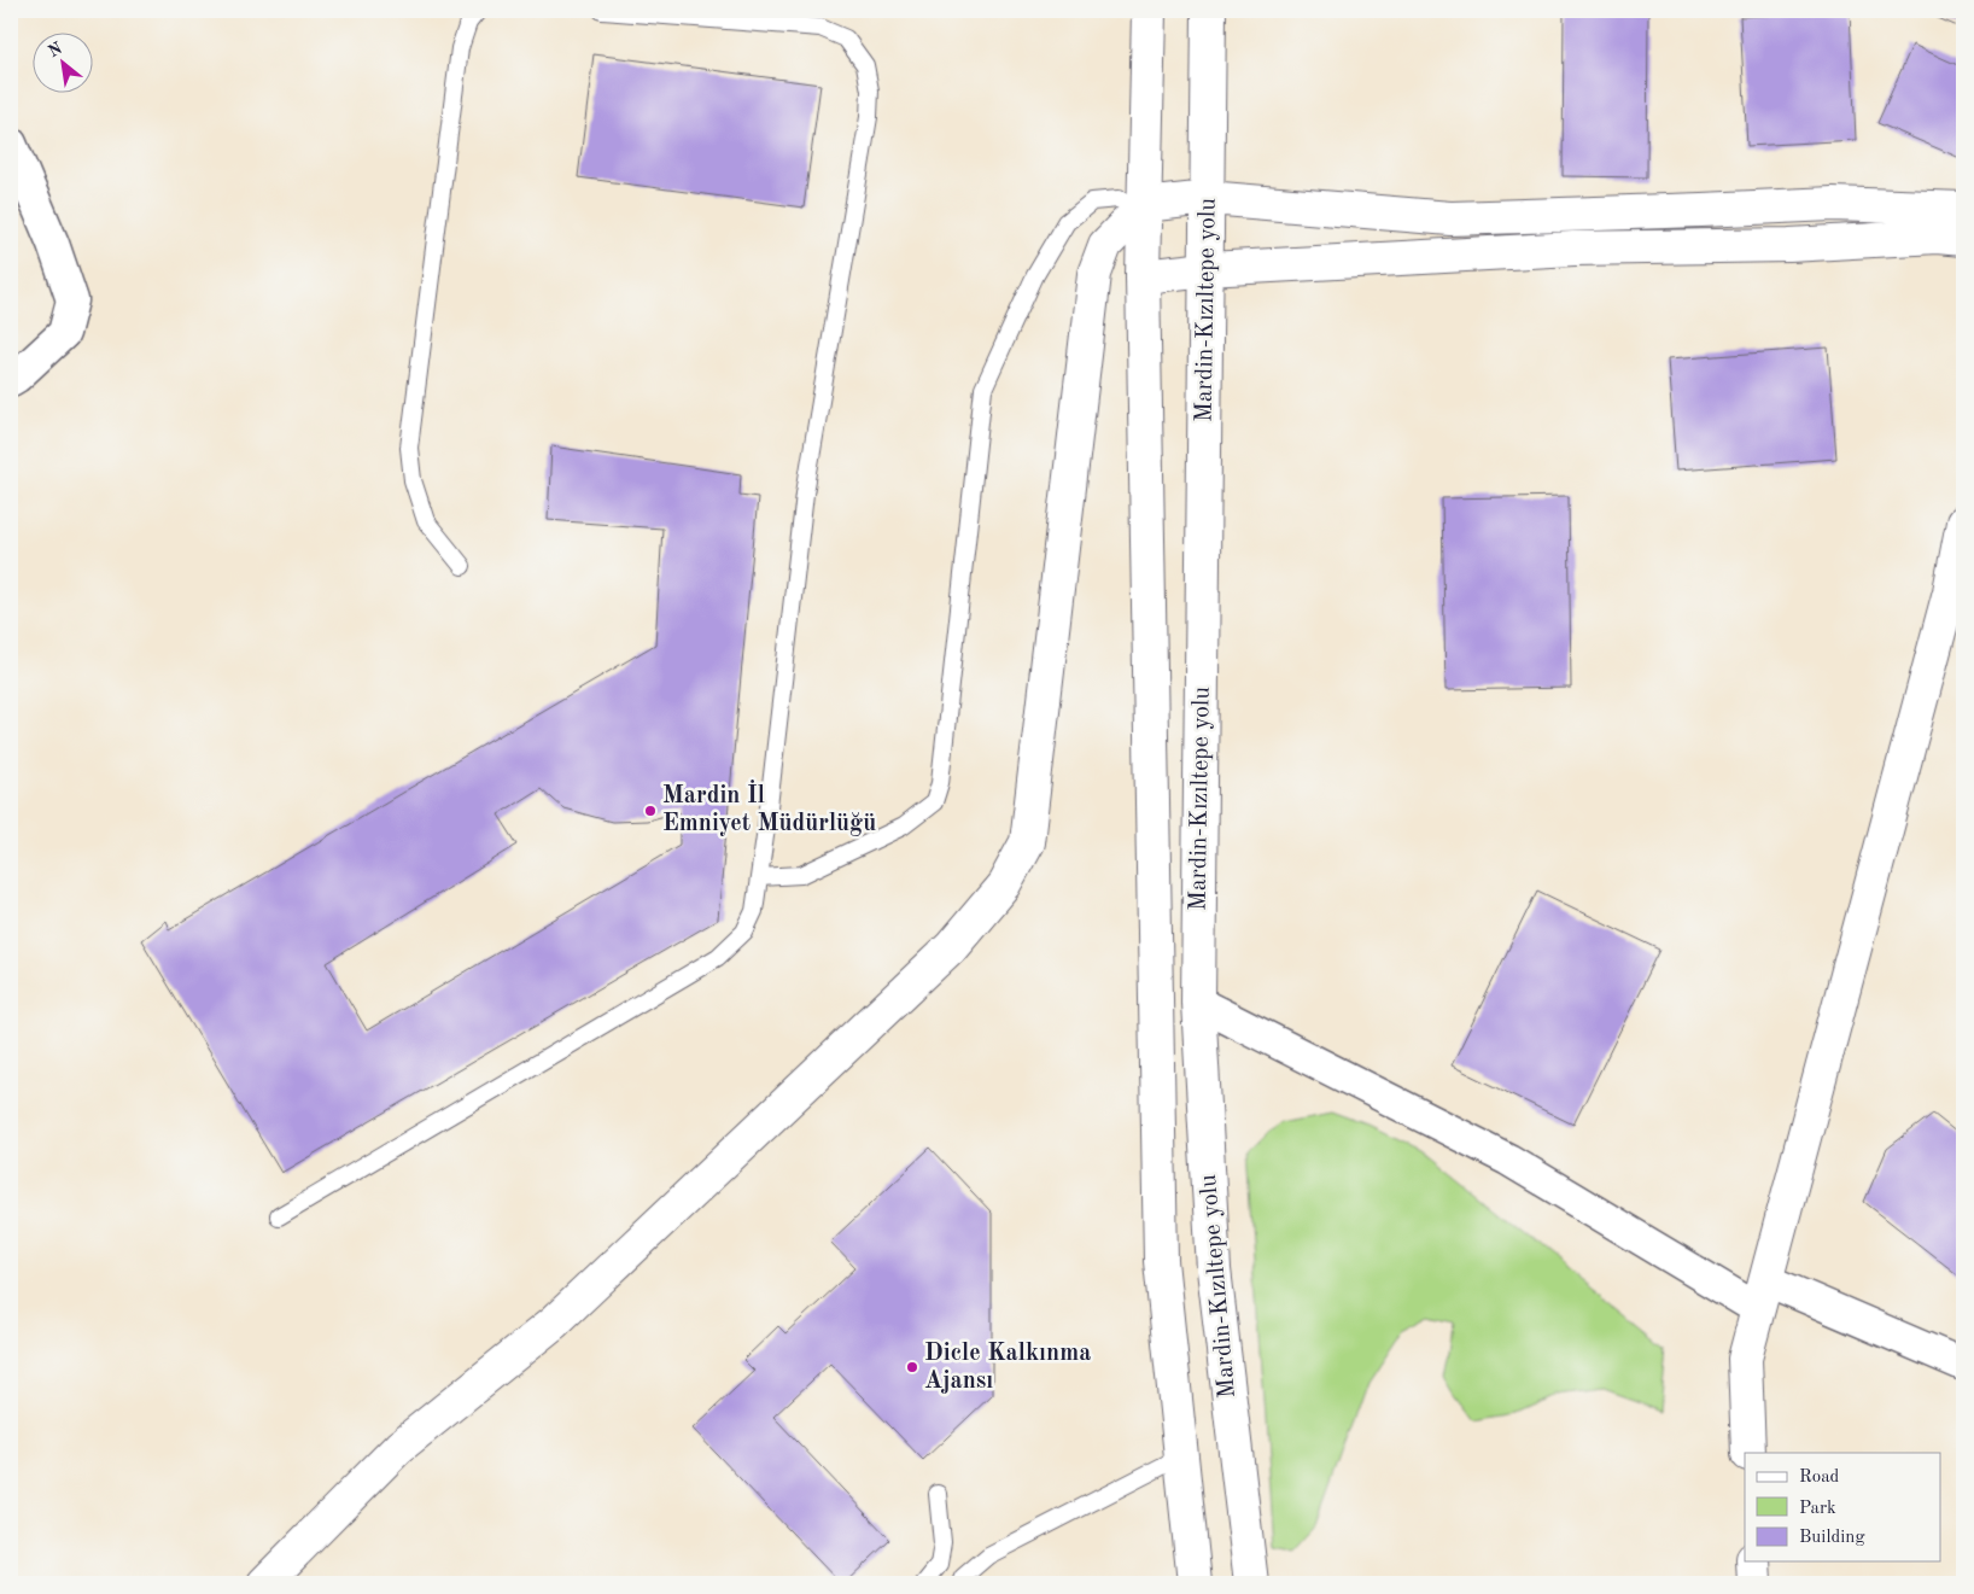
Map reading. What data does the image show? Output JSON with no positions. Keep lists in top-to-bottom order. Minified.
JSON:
{"streets":{"main road":["Mardin-Kızıltepe yolu"]},"places":["Mardin İl Emniyet Müdürlüğü","Dicle Kalkınma Ajansı"],"legend":["Road","Park","Building"],"north":"top left"}
